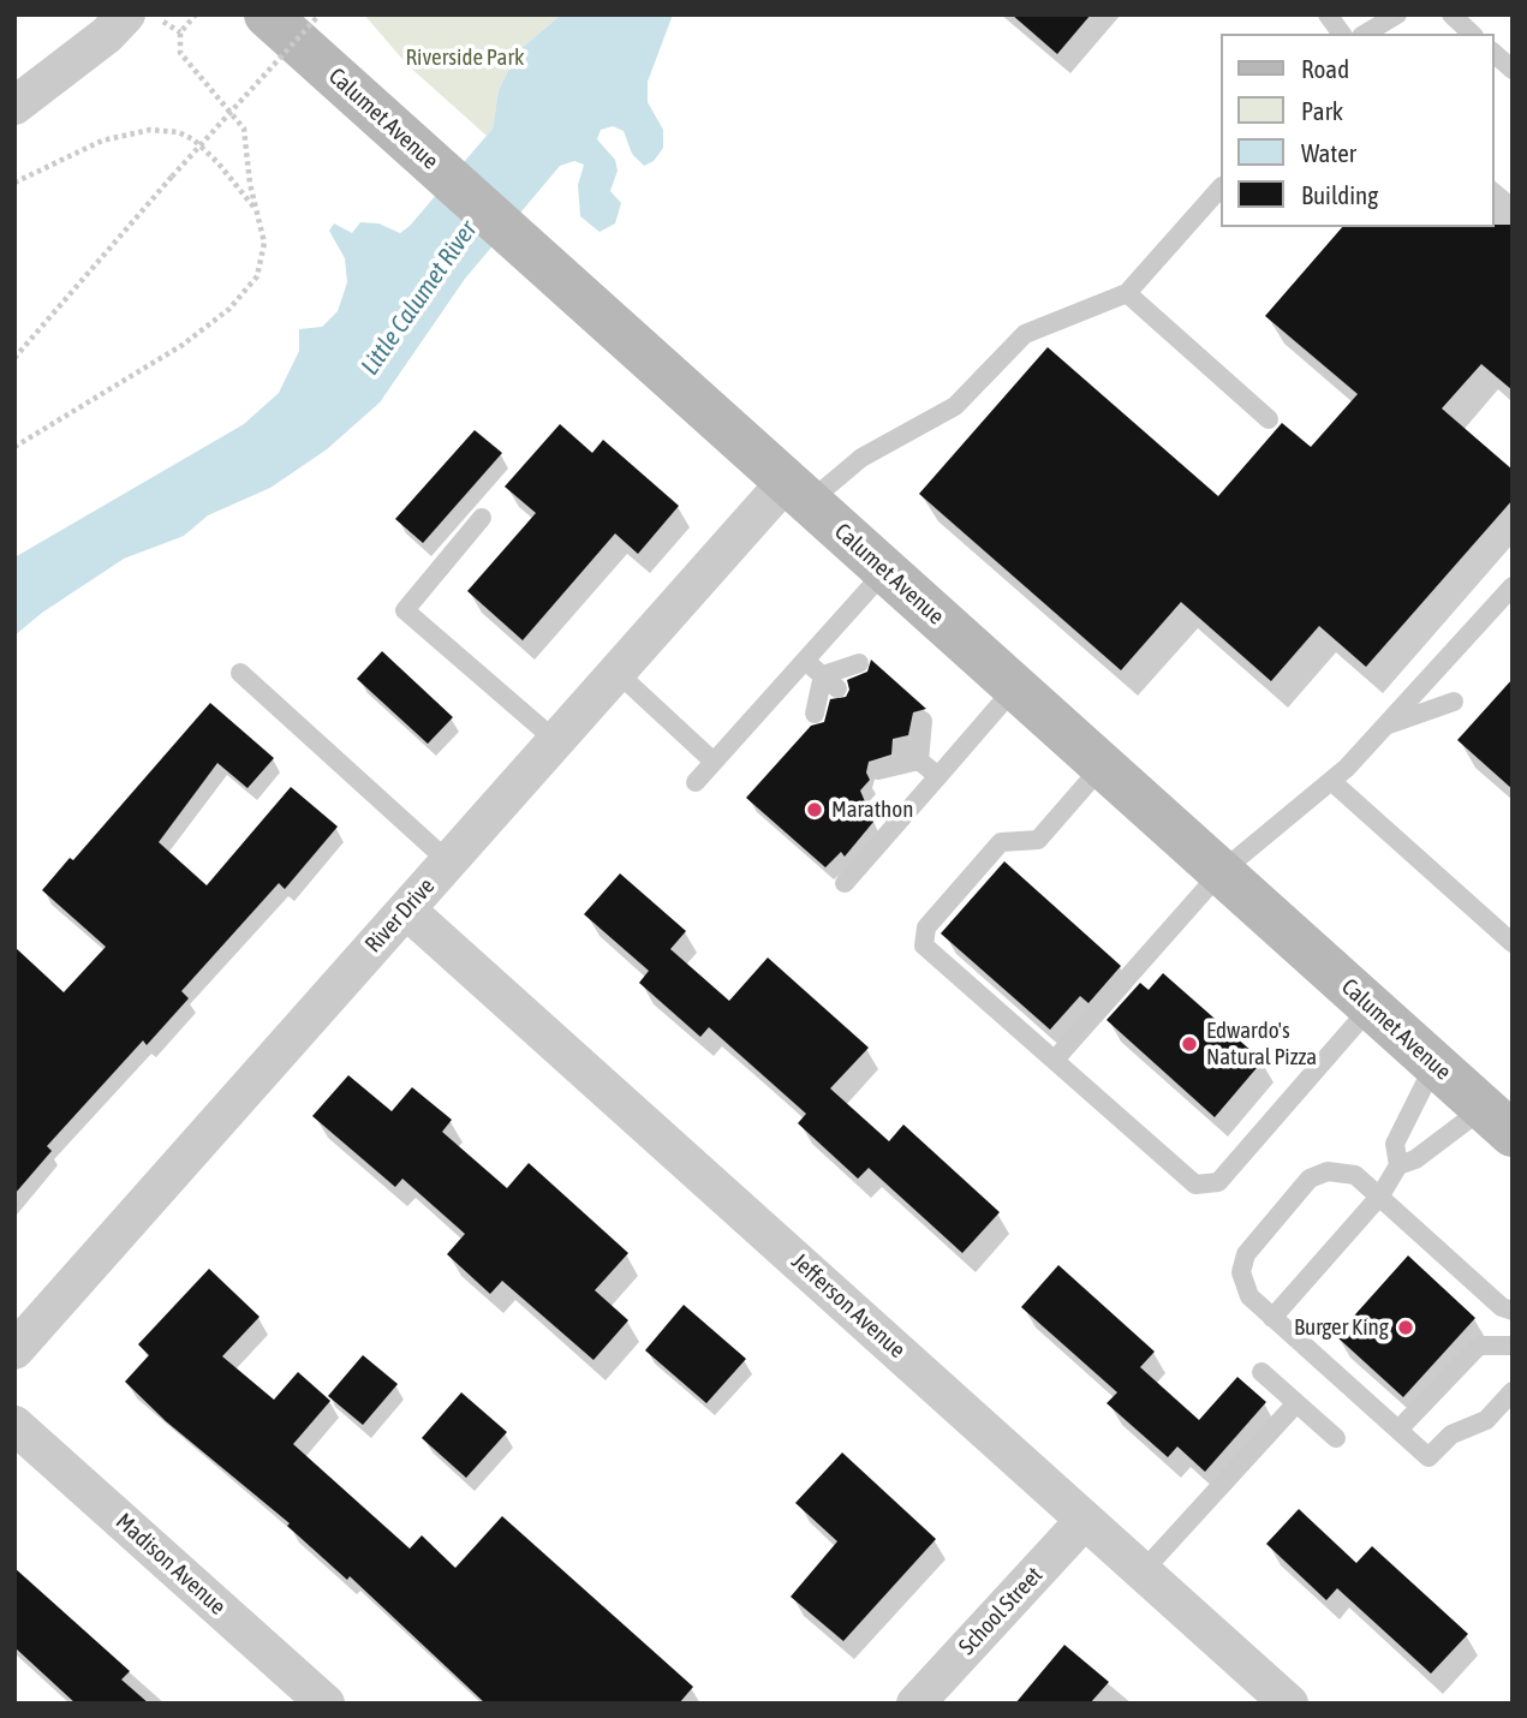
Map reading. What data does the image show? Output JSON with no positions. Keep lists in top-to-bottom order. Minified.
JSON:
{"streets":{"main road":["Calumet Avenue"],"street":["River Drive","Jefferson Avenue","Madison Avenue","School Street"]},"crossings":[["Calumet Avenue","River Drive"],["River Drive","Jefferson Avenue"],["Jefferson Avenue","School Street"]],"water":["Little Calumet River"],"parks":["Riverside Park"],"places":["Marathon","Edwardo's Natural Pizza","Burger King"],"legend":["Road","Park","Water","Building"]}
